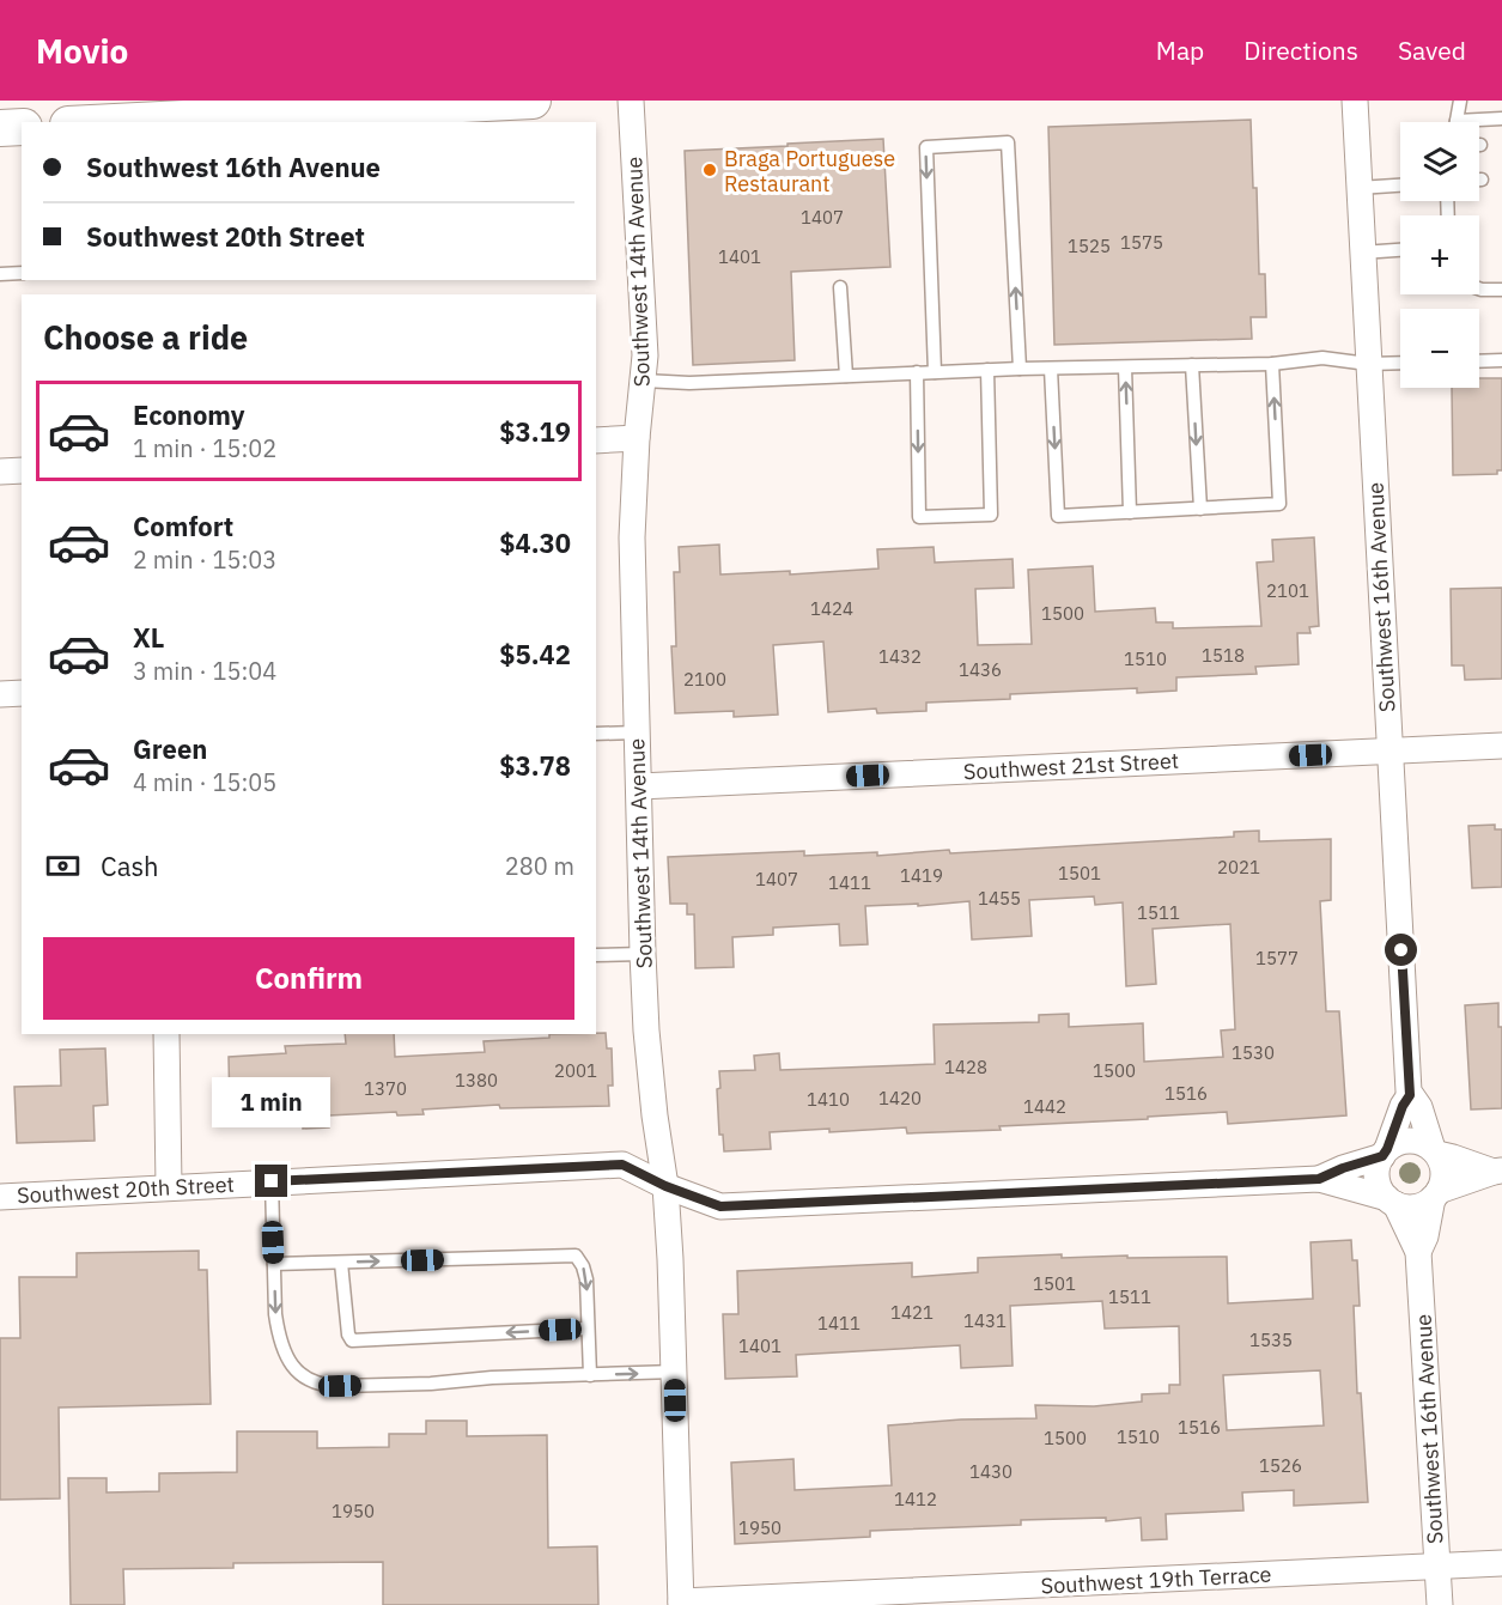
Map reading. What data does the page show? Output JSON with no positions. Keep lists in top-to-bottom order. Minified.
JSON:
{"streets":{"street":["Southwest 14th Avenue","Southwest 16th Avenue","Southwest 21st Street","Southwest 20th Street","Southwest 19th Terrace"]},"crossings":[["Southwest 14th Avenue","Southwest 21st Street"],["Southwest 14th Avenue","Southwest 20th Street"],["Southwest 14th Avenue","Southwest 19th Terrace"],["Southwest 16th Avenue","Southwest 21st Street"],["Southwest 16th Avenue","Southwest 20th Street"],["Southwest 16th Avenue","Southwest 19th Terrace"]],"places":["Braga Portuguese Restaurant"],"house_numbers":["1407","1575","1525","1401","2101","1424","1500","1518","1432","1510","1436","2100","2021","1501","1419","1407","1411","1455","1511","1577","1530","1428","2001","1500","1380","1370","1516","1420","1410","1442","1501","1511","1421","1431","1411","1535","1401","1516","1510","1500","1526","1430","1412","1950","1950"],"page":{"header":"Movio","nav":["Map","Directions","Saved"],"map_buttons":["+","−"],"banner":["Southwest 16th Avenue","Southwest 20th Street"],"heading":"Choose a ride","list":[{"name":"Economy","note":"1 min · 15:02","value":"$3.19"},{"name":"Comfort","note":"2 min · 15:03","value":"$4.30"},{"name":"XL","note":"3 min · 15:04","value":"$5.42"},{"name":"Green","note":"4 min · 15:05","value":"$3.78"}],"pay":["Cash","280 m"],"buttons":"Confirm","bubble":"1 min"}}
